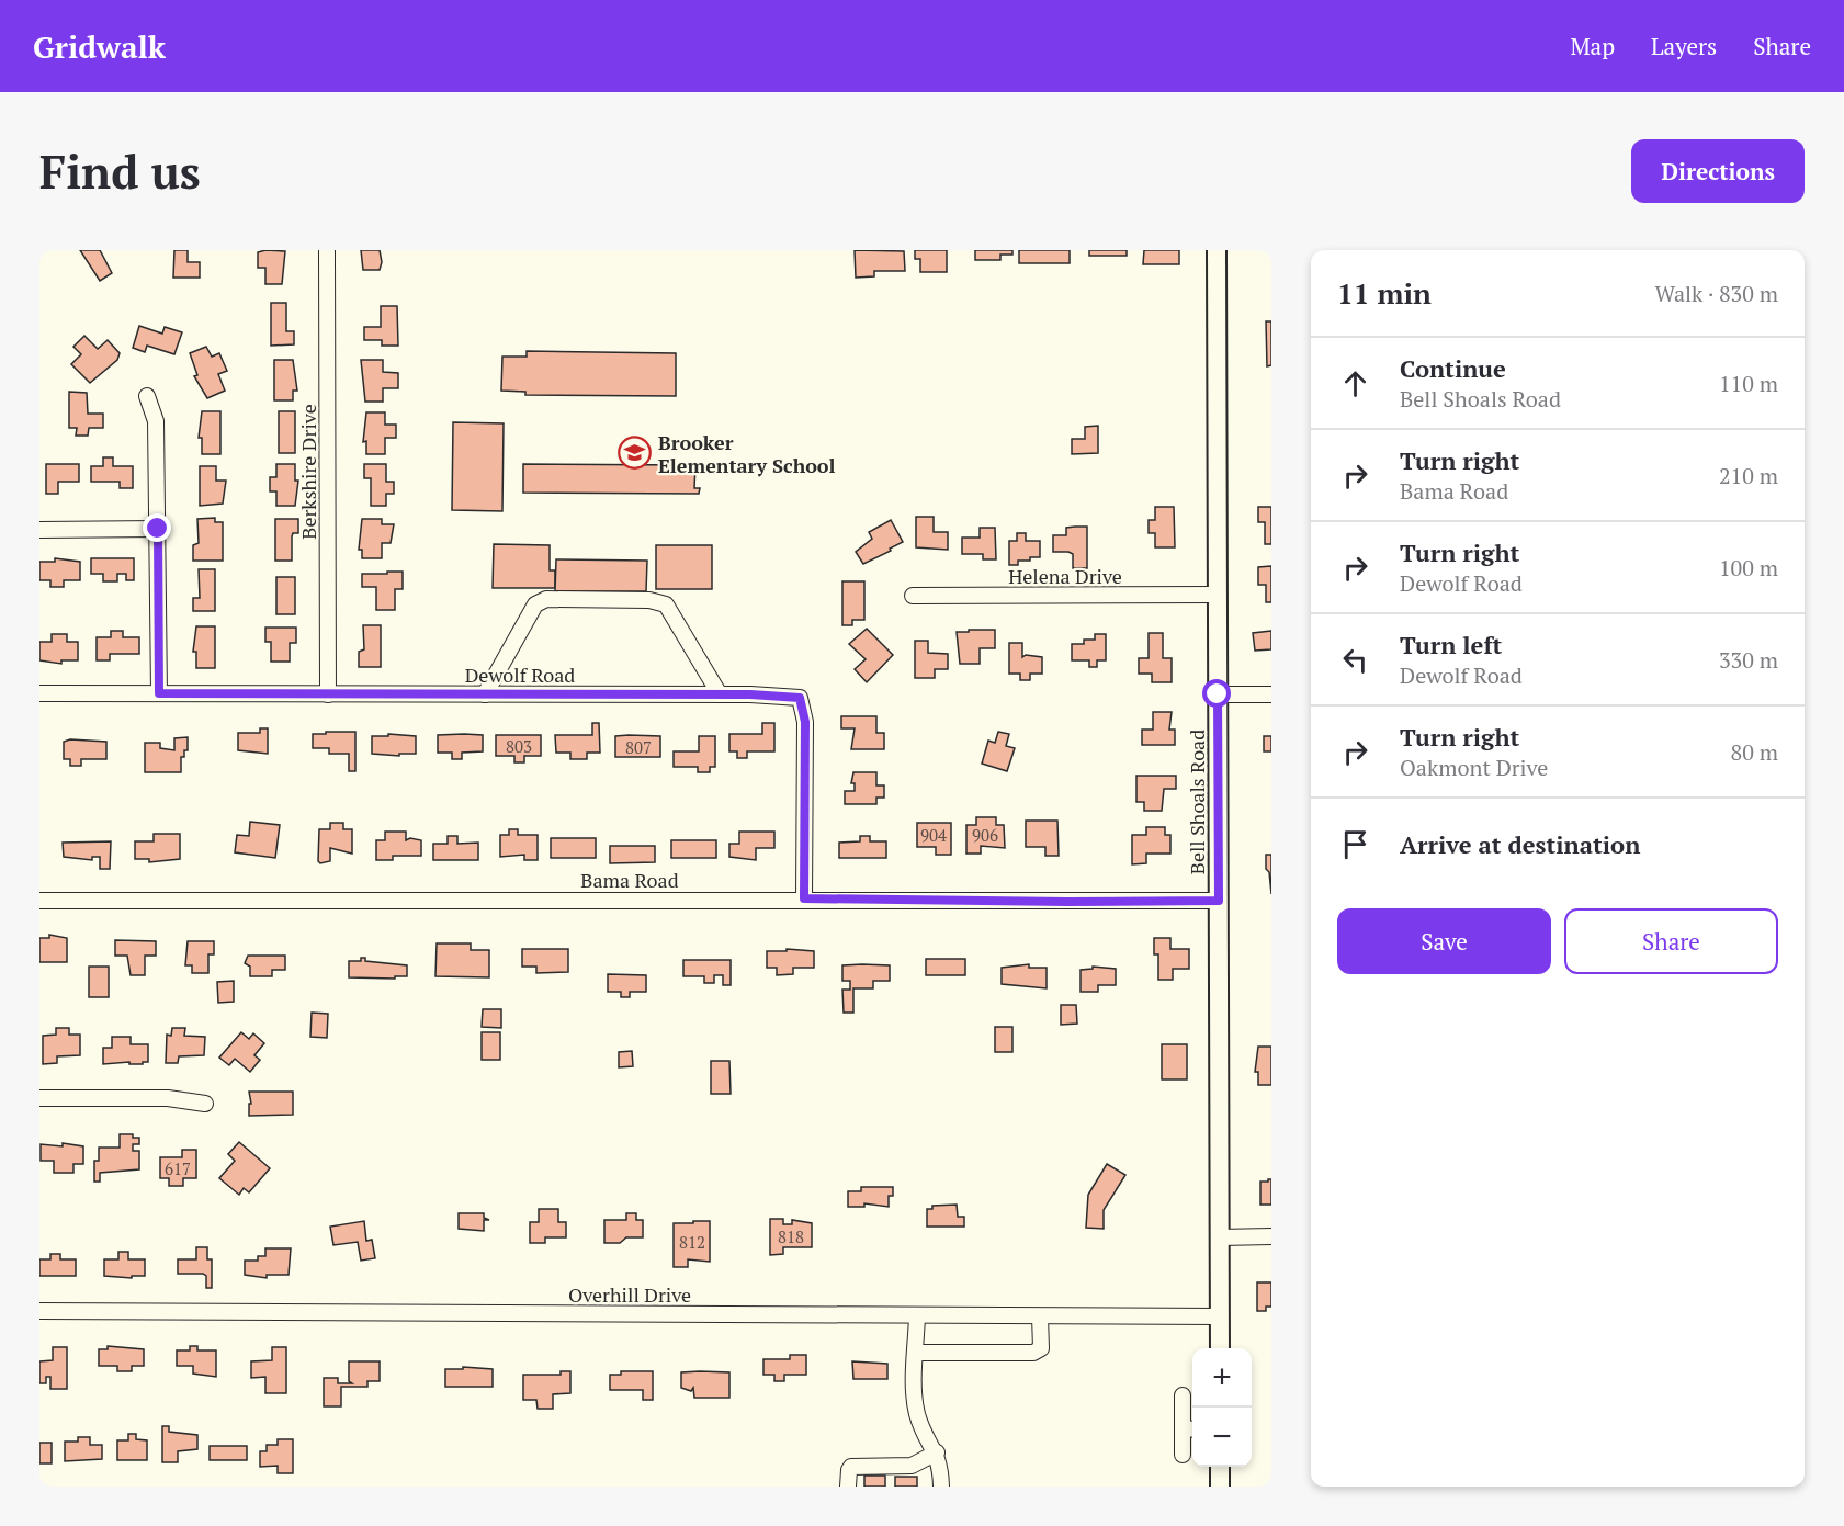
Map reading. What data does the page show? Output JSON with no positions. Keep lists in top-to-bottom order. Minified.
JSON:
{"streets":{"main road":["Bell Shoals Road"],"street":["Berkshire Drive","Helena Drive","Dewolf Road","Bama Road","Overhill Drive"]},"crossings":[["Berkshire Drive","Dewolf Road"],["Helena Drive","Bell Shoals Road"],["Dewolf Road","Bama Road"],["Bell Shoals Road","Bama Road"],["Bell Shoals Road","Overhill Drive"]],"places":{"school or university":["Brooker Elementary School"]},"house_numbers":["803","807","904","906","617","818","812"],"page":{"header":"Gridwalk","nav":["Map","Layers","Share"],"buttons":["Directions",["Save","Share"]],"title":"Find us","heading":["11 min","Walk · 830 m"],"list":[["Continue","Bell Shoals Road","110 m"],["Turn right","Bama Road","210 m"],["Turn right","Dewolf Road","100 m"],["Turn left","Dewolf Road","330 m"],["Turn right","Oakmont Drive","80 m"],"Arrive at destination"],"map_buttons":["+","−"]}}
